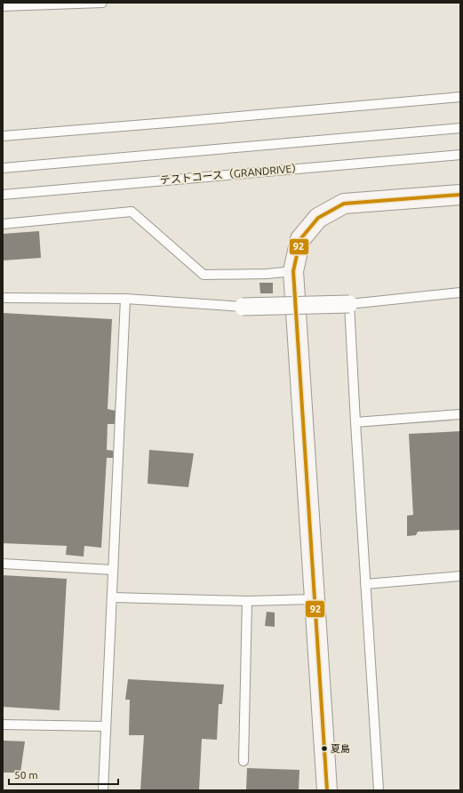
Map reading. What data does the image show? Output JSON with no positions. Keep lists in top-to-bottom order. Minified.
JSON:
{"streets":{"lane":["テストコース（GRANDRIVE）"]},"places":["夏島"],"lines":["transit line 92"],"scale_bar":"50 m"}
